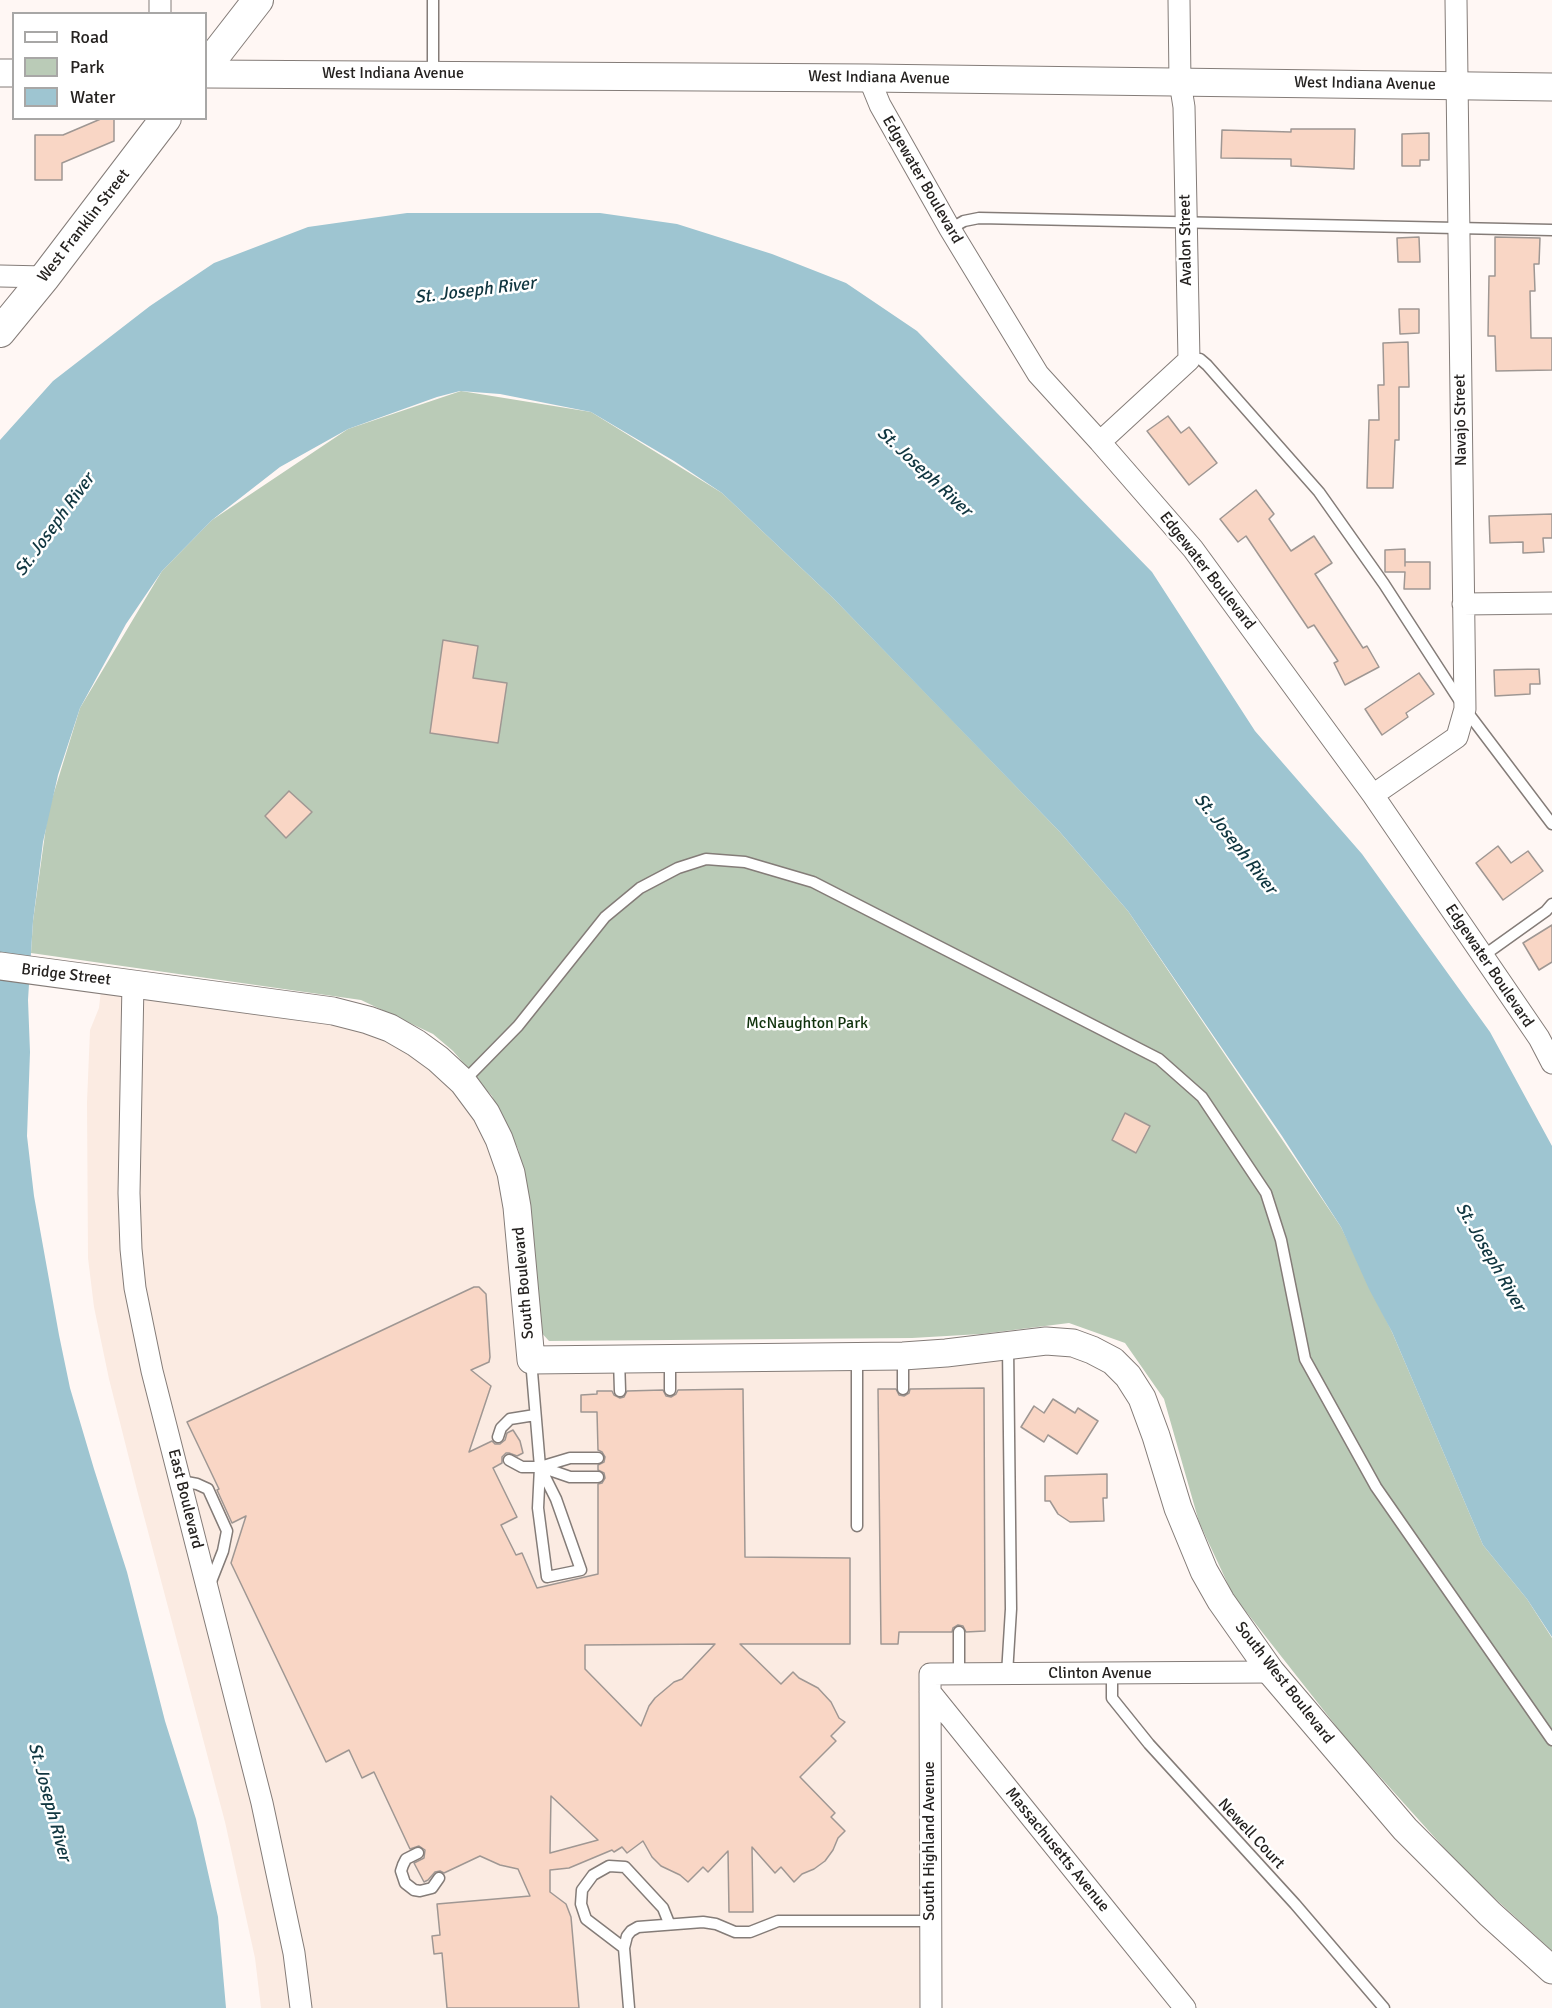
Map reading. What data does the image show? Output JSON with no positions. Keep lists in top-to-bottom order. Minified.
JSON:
{"streets":{"main road":["West Franklin Street"],"street":["West Indiana Avenue","Edgewater Boulevard","Avalon Street","Navajo Street","Bridge Street","South Boulevard","East Boulevard","Clinton Avenue","South West Boulevard","South Highland Avenue","Massachusetts Avenue"],"lane":["Newell Court"]},"crossings":[["West Indiana Avenue","Edgewater Boulevard"],["West Indiana Avenue","Avalon Street"],["West Indiana Avenue","Navajo Street"],["Edgewater Boulevard","Navajo Street"],["Bridge Street","South Boulevard"],["Bridge Street","East Boulevard"],["South Boulevard","East Boulevard"],["South Boulevard","South West Boulevard"],["Clinton Avenue","South West Boulevard"],["Clinton Avenue","Newell Court"],["Clinton Avenue","South Highland Avenue"],["Clinton Avenue","Massachusetts Avenue"],["South Highland Avenue","Massachusetts Avenue"]],"water":["St. Joseph River"],"parks":["McNaughton Park"],"legend":["Road","Park","Water"]}
